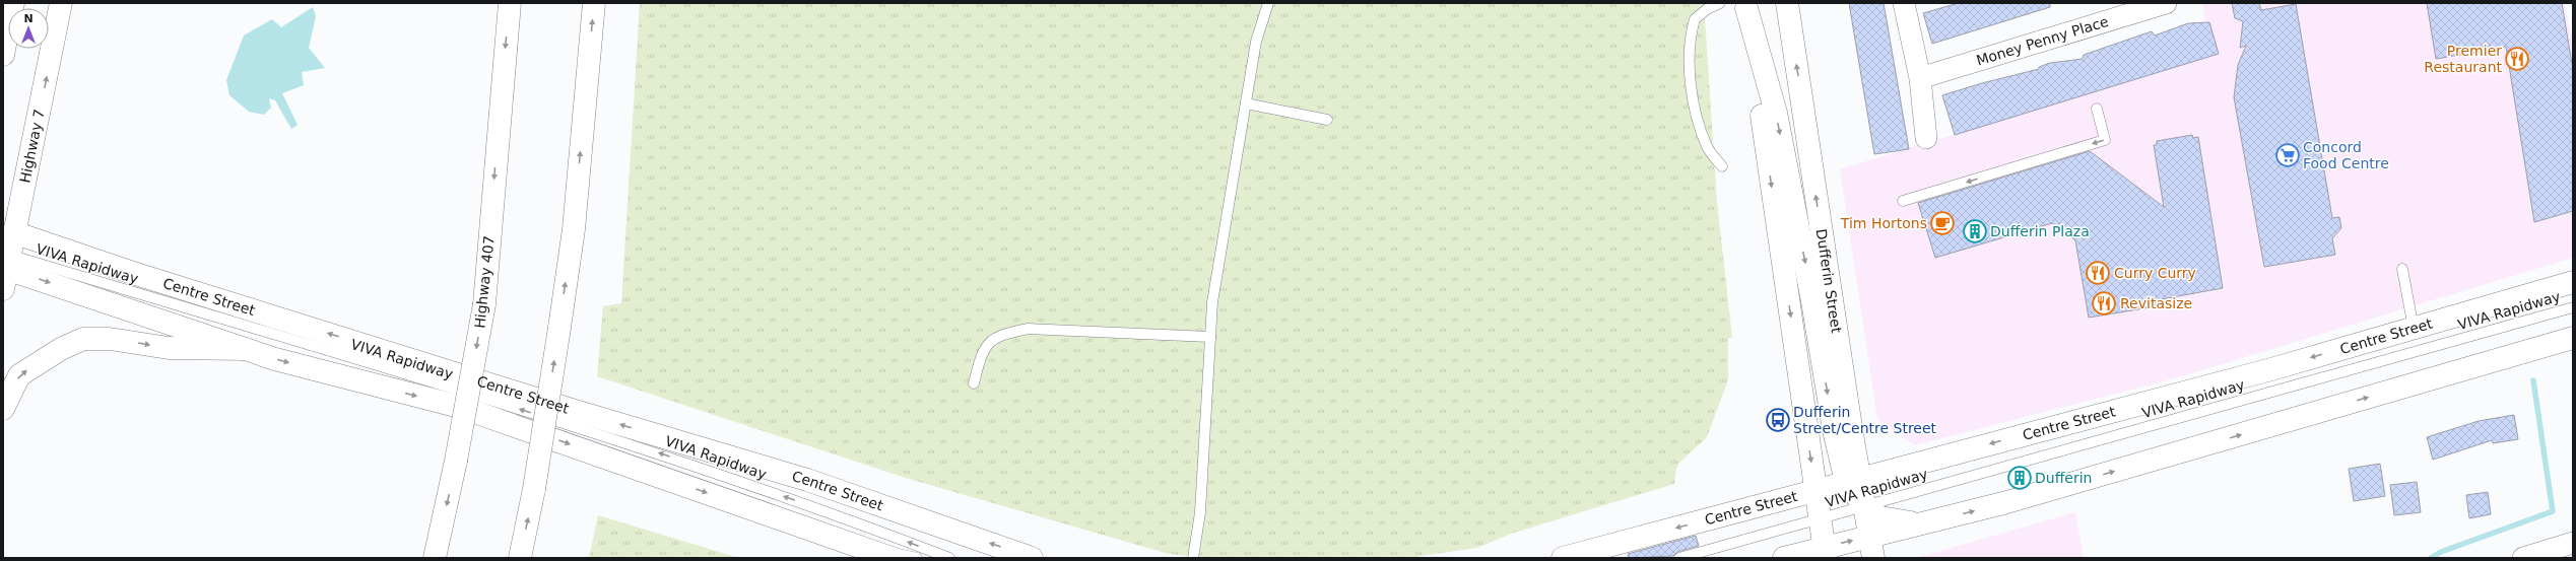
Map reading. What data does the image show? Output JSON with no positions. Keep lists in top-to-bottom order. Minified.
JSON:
{"streets":{"main road":["Highway 7","Dufferin Street","Highway 407","Centre Street"],"street":["Money Penny Place"],"lane":["VIVA Rapidway"]},"crossings":[["Highway 7","VIVA Rapidway"],["Highway 7","Centre Street"],["VIVA Rapidway","Dufferin Street"],["Dufferin Street","Centre Street"]],"one_way":["Highway 7","VIVA Rapidway"],"places":{"restaurant":["Premier Restaurant","Curry Curry","Revitasize"],"supermarket":["Concord Food Centre"],"cafe":["Tim Hortons"],"building":["Dufferin Plaza","Dufferin"],"bus stop":["Dufferin Street/Centre Street"]},"north":"top"}
